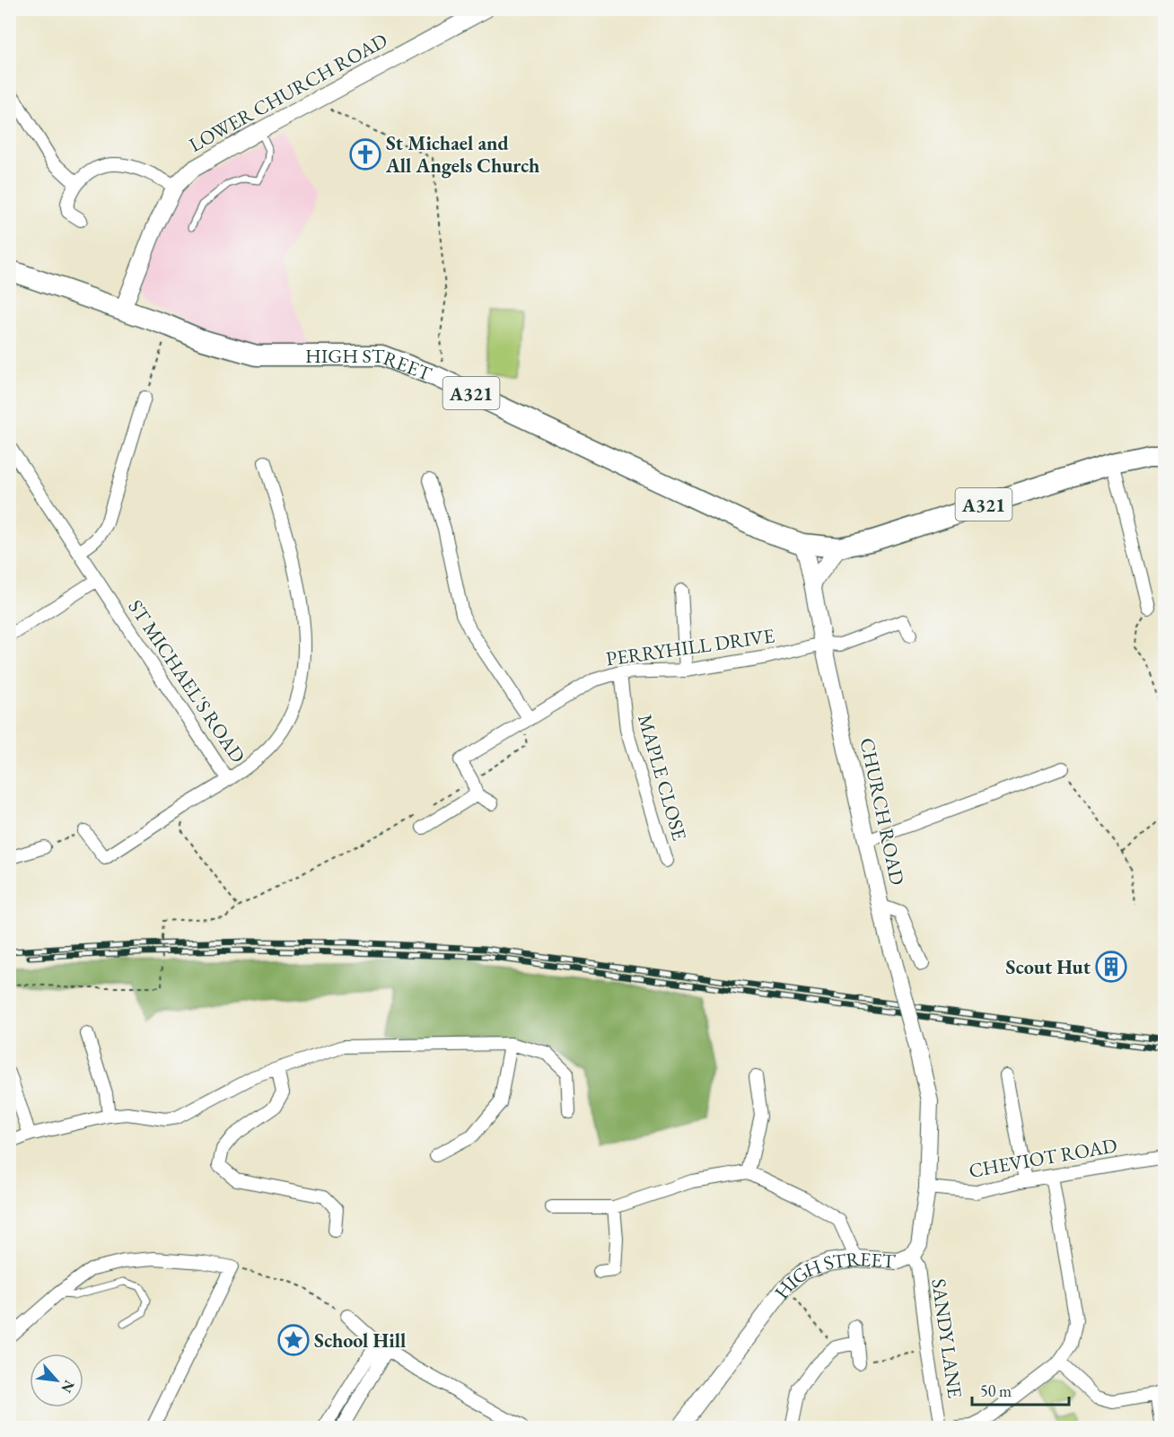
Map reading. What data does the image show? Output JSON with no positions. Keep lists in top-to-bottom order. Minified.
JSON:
{"streets":{"main road":["HIGH STREET","A321"],"street":["LOWER CHURCH ROAD","PERRYHILL DRIVE","ST MICHAEL'S ROAD","MAPLE CLOSE","CHURCH ROAD","CHEVIOT ROAD","SANDY LANE"]},"crossings":[["LOWER CHURCH ROAD","HIGH STREET"],["HIGH STREET","A321"],["HIGH STREET","CHURCH ROAD"],["HIGH STREET","CHEVIOT ROAD"],["HIGH STREET","SANDY LANE"],["A321","CHURCH ROAD"],["PERRYHILL DRIVE","MAPLE CLOSE"],["PERRYHILL DRIVE","CHURCH ROAD"]],"places":{"church":["St Michael and All Angels Church"],"building":["Scout Hut"],"place":["School Hill"]},"scale_bar":"50 m","north":"bottom right"}
